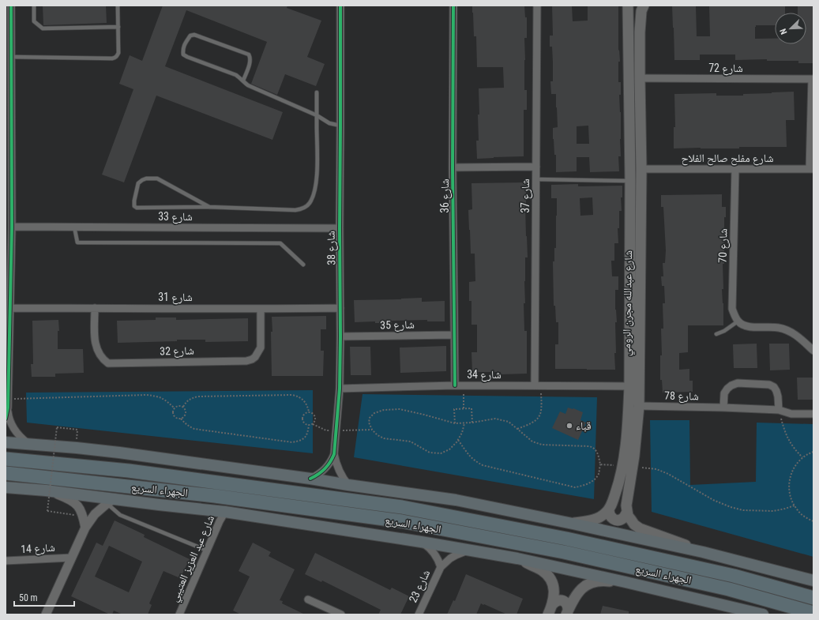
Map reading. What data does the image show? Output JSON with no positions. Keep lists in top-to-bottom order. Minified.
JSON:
{"streets":{"highway":["الجهراء السريع"],"main road":["شارع عبدالله مجرن الرومي"],"street":["شارع 72","شارع مفلح صالح الفلاح","شارع 36","شارع 37","شارع 33","شارع 70","شارع 38","شارع 31","شارع 35","شارع 32","شارع 34","شارع 78","شارع 14","شارع عبد العزيز العتيبي","شارع 23"]},"crossings":[["شارع 72","شارع مفلح صالح الفلاح"],["شارع 72","شارع عبدالله مجرن الرومي"],["شارع مفلح صالح الفلاح","شارع 70"],["شارع مفلح صالح الفلاح","شارع عبدالله مجرن الرومي"],["شارع 36","شارع 37"],["شارع 36","شارع 35"],["شارع 36","شارع 34"],["شارع 37","شارع 34"],["شارع 33","شارع 38"],["شارع 38","شارع 31"],["شارع 38","شارع 35"],["شارع 38","شارع 34"],["شارع 31","شارع 32"],["شارع عبدالله مجرن الرومي","شارع 34"],["شارع عبدالله مجرن الرومي","شارع 78"],["الجهراء السريع","شارع عبد العزيز العتيبي"],["الجهراء السريع","شارع 23"]],"places":["قباء"],"scale_bar":"50 m","north":"bottom left"}
